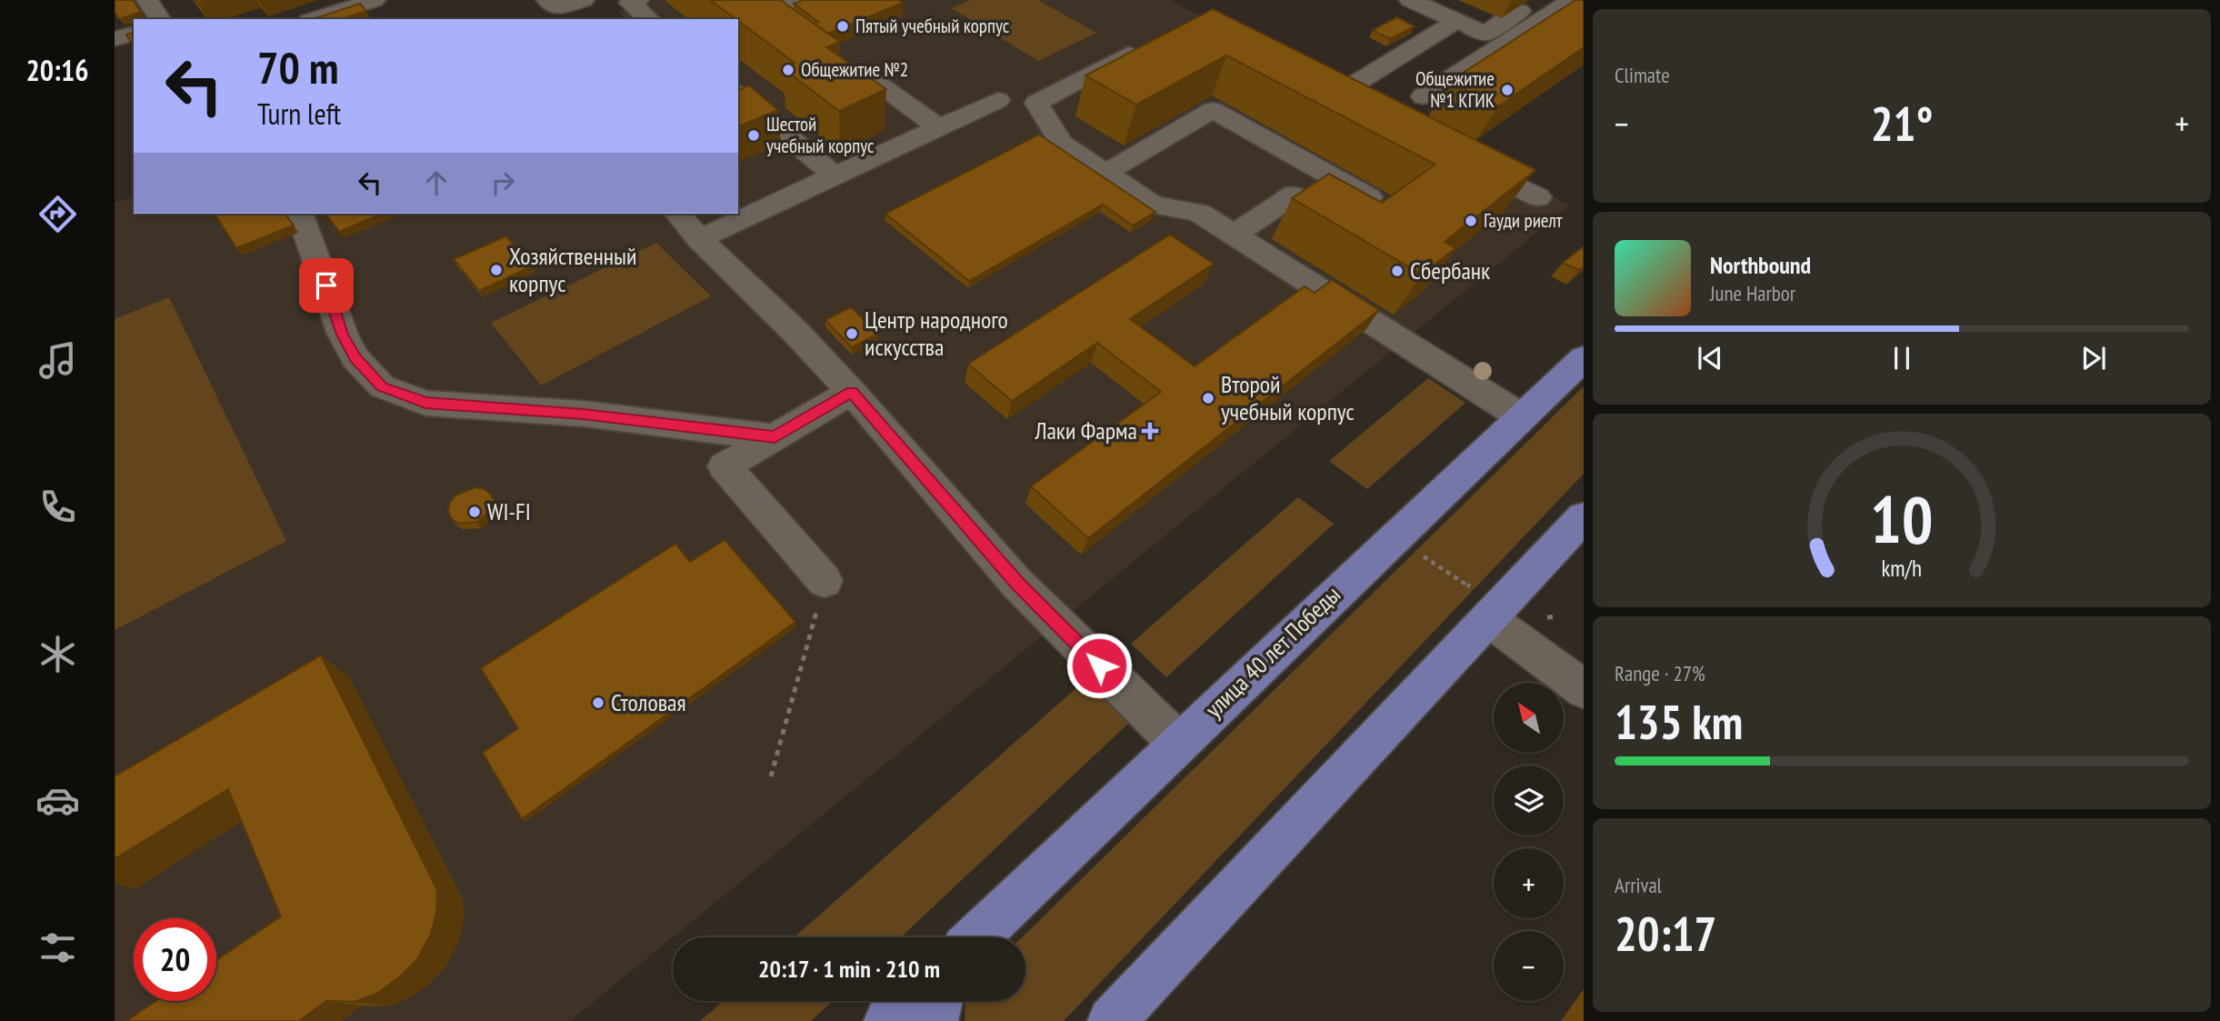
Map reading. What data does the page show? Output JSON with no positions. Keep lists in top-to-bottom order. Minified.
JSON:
{"streets":{"main road":["улица 40 лет Победы"]},"places":{"other":["Пятый учебный корпус","Общежитие №2","Общежитие №1 КГИК","Шестой учебный корпус","Гауди риелт","Хозяйственный корпус","Сбербанк","Центр народного искусства","Второй учебный корпус","WI-FI","Столовая"],"health":["Лаки Фарма"]},"north":"top left","page":{"tabs":"20:16","tile":["Climate",["Range · 27%","135 km"],["Arrival","20:17"]],"turn":["70 m","Turn left"],"heat":["−","21°","+"],"song":["Northbound","June Harbor"],"map_buttons":["+","−"],"limit":"20","trip":"20:17 · 1 min · 210 m","gauge":["10","km/h"]}}
